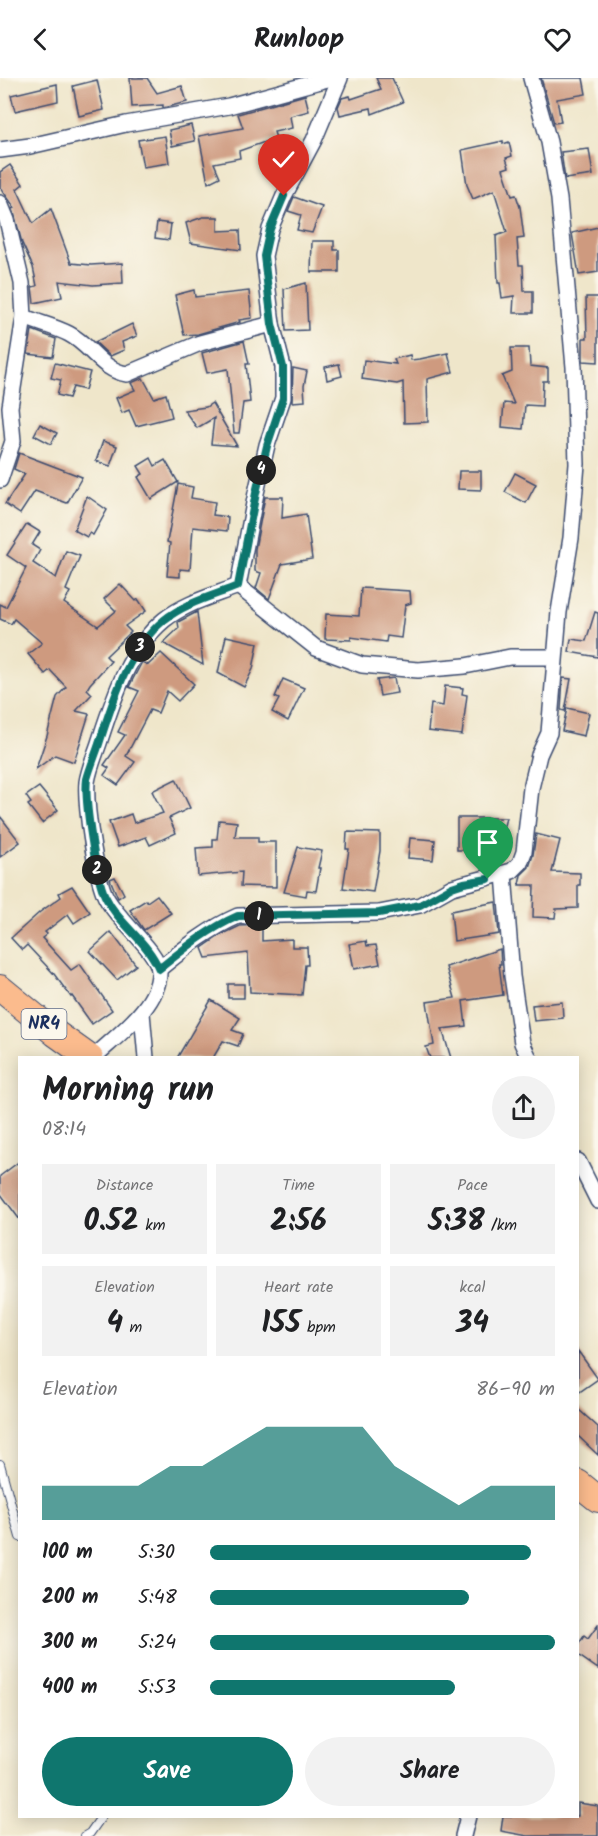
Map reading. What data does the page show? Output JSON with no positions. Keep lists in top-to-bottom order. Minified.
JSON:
{"streets":{"highway":["NR4"]},"page":{"header":"Runloop","pins":["4","3","2","1"],"heading":["Morning run","08:14"],"stats":[["Distance","0.52 km"],["Time","2:56"],["Pace","5:38 /km"],["Elevation","4 m"],["Heart rate","155 bpm"],["kcal","34"]],"chart":["Elevation","86–90 m"],"list":[{"name":"100 m","note":"5:30"},{"name":"200 m","note":"5:48"},{"name":"300 m","note":"5:24"},{"name":"400 m","note":"5:53"}],"buttons":["Save","Share"]}}
